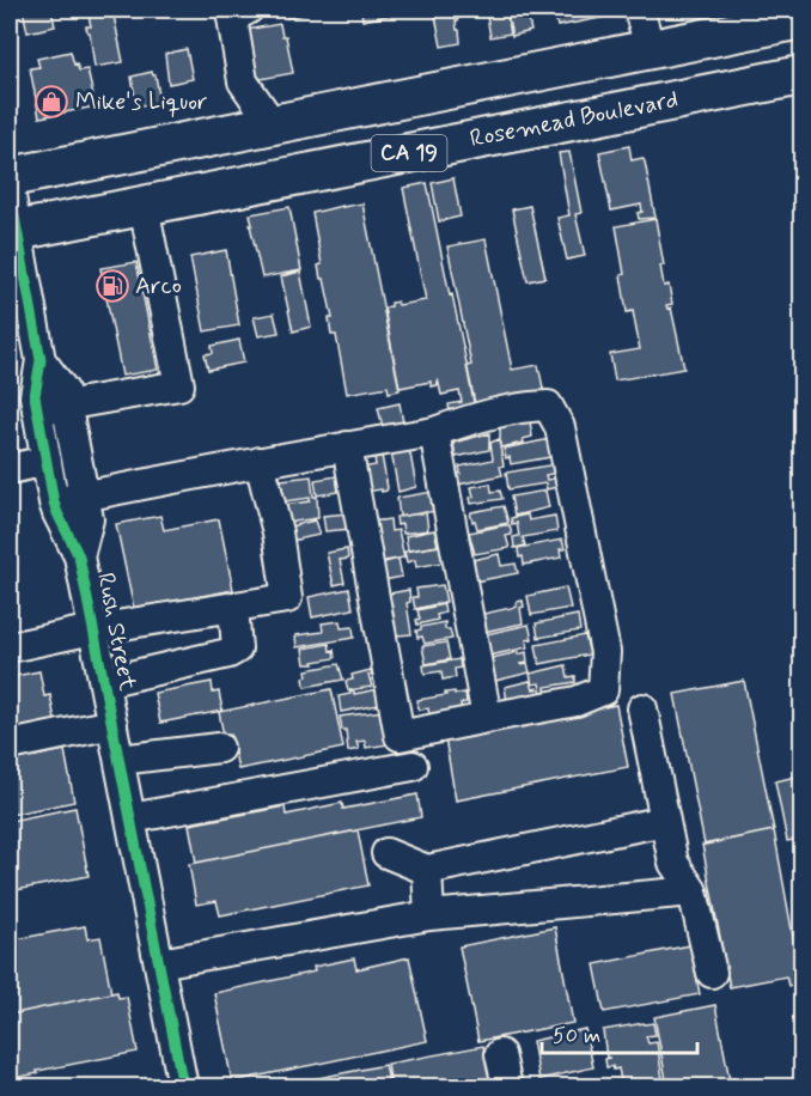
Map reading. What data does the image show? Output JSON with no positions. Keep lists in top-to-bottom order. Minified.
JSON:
{"streets":{"main road":["Rosemead Boulevard","CA 19"],"street":["Rush Street"]},"crossings":[["Rosemead Boulevard","Rush Street"]],"places":{"shop":["Mike's Liquor"],"fuel station":["Arco"]},"scale_bar":"50 m"}
